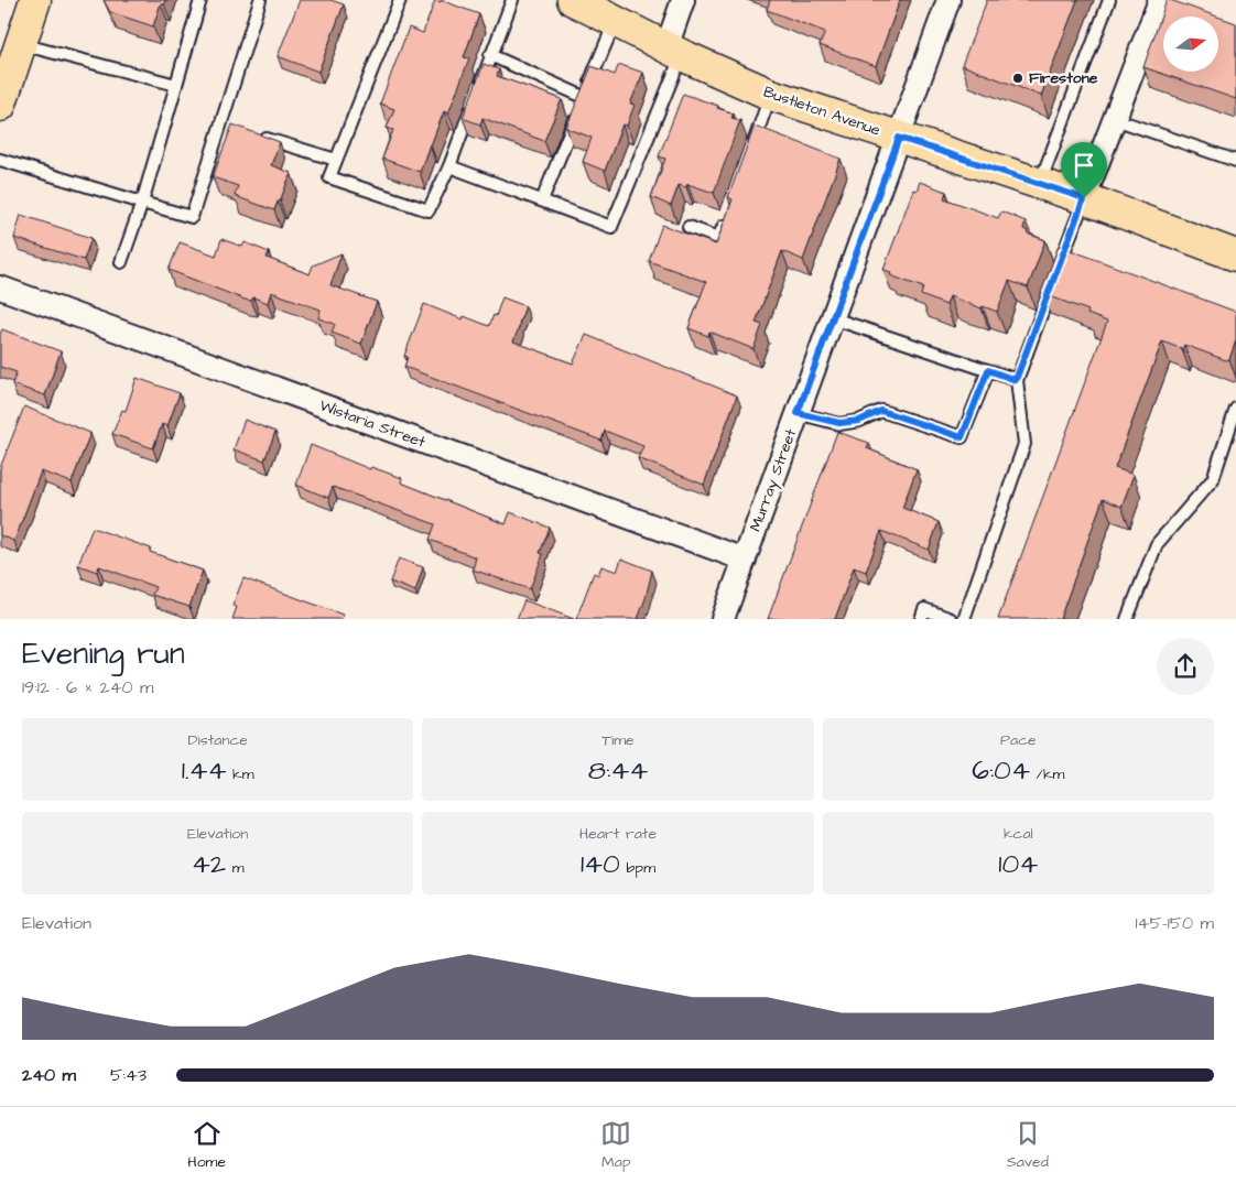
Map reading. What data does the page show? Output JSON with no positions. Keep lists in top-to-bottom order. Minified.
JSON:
{"streets":{"main road":["Bustleton Avenue"],"street":["Wistaria Street","Murray Street"]},"crossings":[["Bustleton Avenue","Murray Street"],["Wistaria Street","Murray Street"]],"places":["Firestone"],"north":"right","page":{"heading":["Evening run","19:12 · 6 × 240 m"],"stats":[["Distance","1.44 km"],["Time","8:44"],["Pace","6:04 /km"],["Elevation","42 m"],["Heart rate","140 bpm"],["kcal","104"]],"chart":["Elevation","145–150 m"],"list":[{"name":"240 m","note":"5:43"}],"tabs":["Home","Map","Saved"]}}
